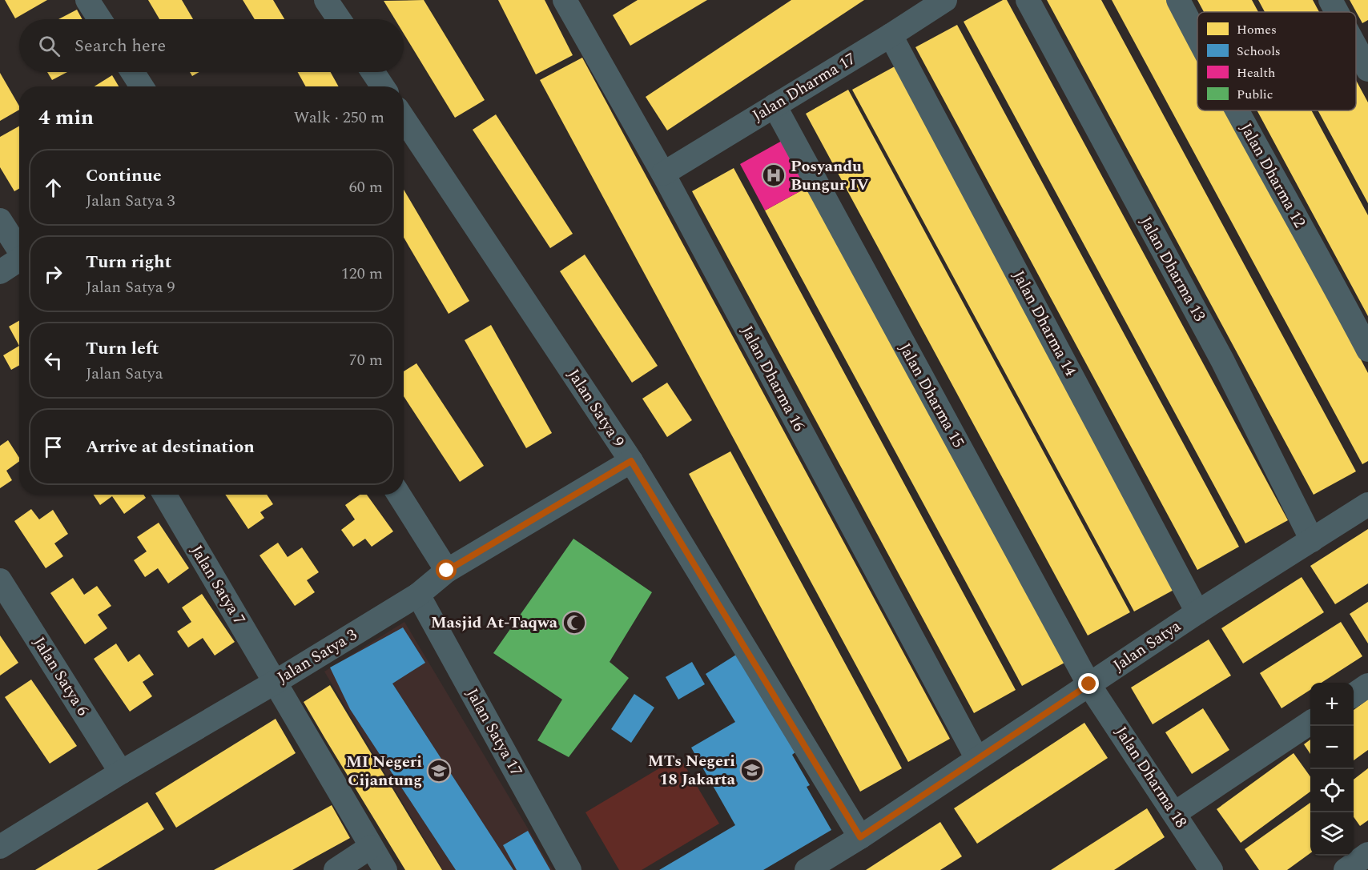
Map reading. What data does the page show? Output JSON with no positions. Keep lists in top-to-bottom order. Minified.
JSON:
{"streets":{"street":["Jalan Dharma 17","Jalan Dharma 12","Jalan Dharma 13","Jalan Dharma 14","Jalan Dharma 16","Jalan Dharma 15","Jalan Satya 9","Jalan Satya 7","Jalan Satya","Jalan Satya 3","Jalan Satya 6","Jalan Satya 17","Jalan Dharma 18"]},"crossings":[["Jalan Dharma 17","Jalan Dharma 14"],["Jalan Dharma 17","Jalan Dharma 16"],["Jalan Dharma 17","Jalan Dharma 15"],["Jalan Dharma 13","Jalan Satya"],["Jalan Dharma 14","Jalan Satya"],["Jalan Dharma 16","Jalan Satya"],["Jalan Dharma 15","Jalan Satya"],["Jalan Dharma 15","Jalan Dharma 18"],["Jalan Satya 9","Jalan Satya"],["Jalan Satya 9","Jalan Satya 3"],["Jalan Satya 7","Jalan Satya 3"],["Jalan Satya","Jalan Dharma 18"],["Jalan Satya 3","Jalan Satya 6"],["Jalan Satya 3","Jalan Satya 17"]],"places":{"hospital":["Posyandu Bungur IV"],"mosque":["Masjid At-Taqwa"],"school or university":["MTs Negeri 18 Jakarta","MI Negeri Cijantung"]},"legend":["Homes","Schools","Health","Public"],"page":{"search":"Search here","heading":["4 min","Walk · 250 m"],"list":[["Continue","Jalan Satya 3","60 m"],["Turn right","Jalan Satya 9","120 m"],["Turn left","Jalan Satya","70 m"],"Arrive at destination"],"map_buttons":["+","−"]}}
